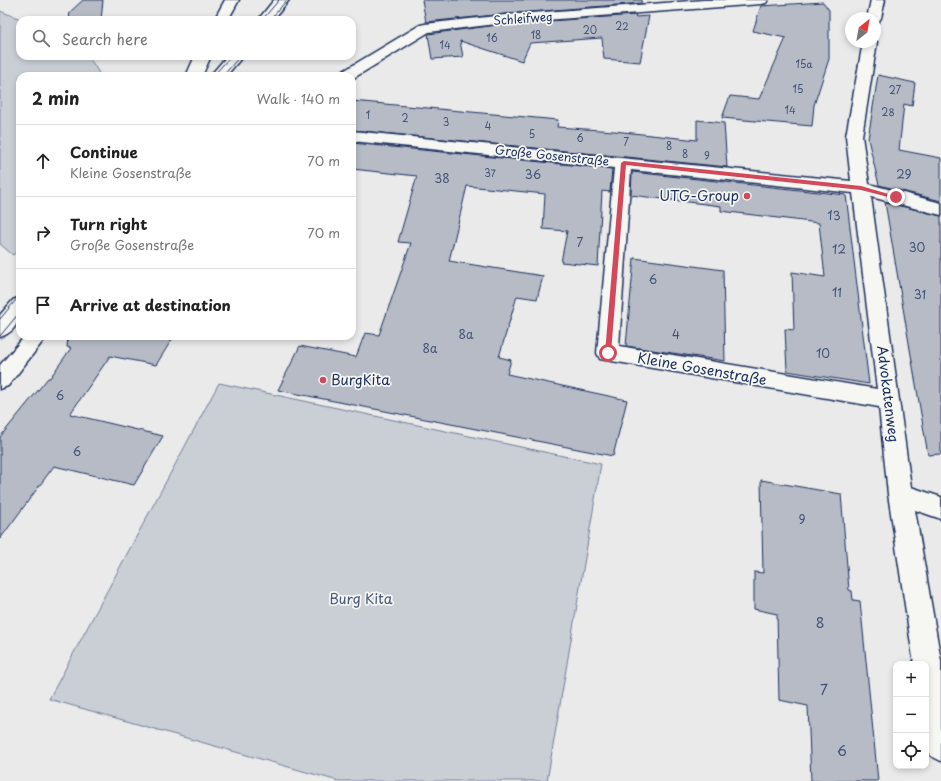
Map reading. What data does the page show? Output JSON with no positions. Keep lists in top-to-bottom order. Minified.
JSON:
{"streets":{"street":["Schleifweg","Große Gosenstraße","Kleine Gosenstraße","Advokatenweg"]},"crossings":[["Große Gosenstraße","Kleine Gosenstraße"],["Große Gosenstraße","Advokatenweg"],["Kleine Gosenstraße","Advokatenweg"]],"parks":["Burg Kita"],"places":["UTG-Group","BurgKita"],"house_numbers":["22","20","18","16","14","15a","15","27","14","28","1","2","3","4","5","6","7","8","8","9","37","36","29","38","13","7","30","12","6","11","31","8a","4","8a","10","6","6","9","8","7","6"],"north":"top right","page":{"search":"Search here","heading":["2 min","Walk · 140 m"],"list":[["Continue","Kleine Gosenstraße","70 m"],["Turn right","Große Gosenstraße","70 m"],"Arrive at destination"],"map_buttons":["+","−"]}}
